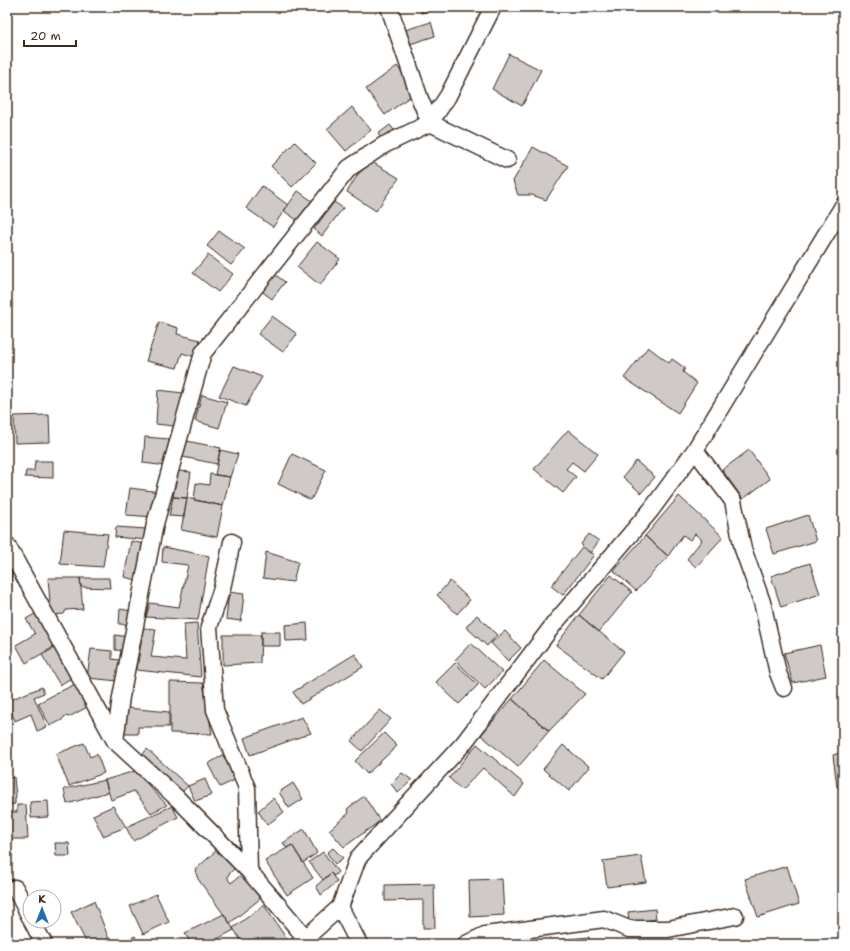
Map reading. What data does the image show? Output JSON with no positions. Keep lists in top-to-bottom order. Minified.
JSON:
{"scale_bar":"20 m","north":"top"}
